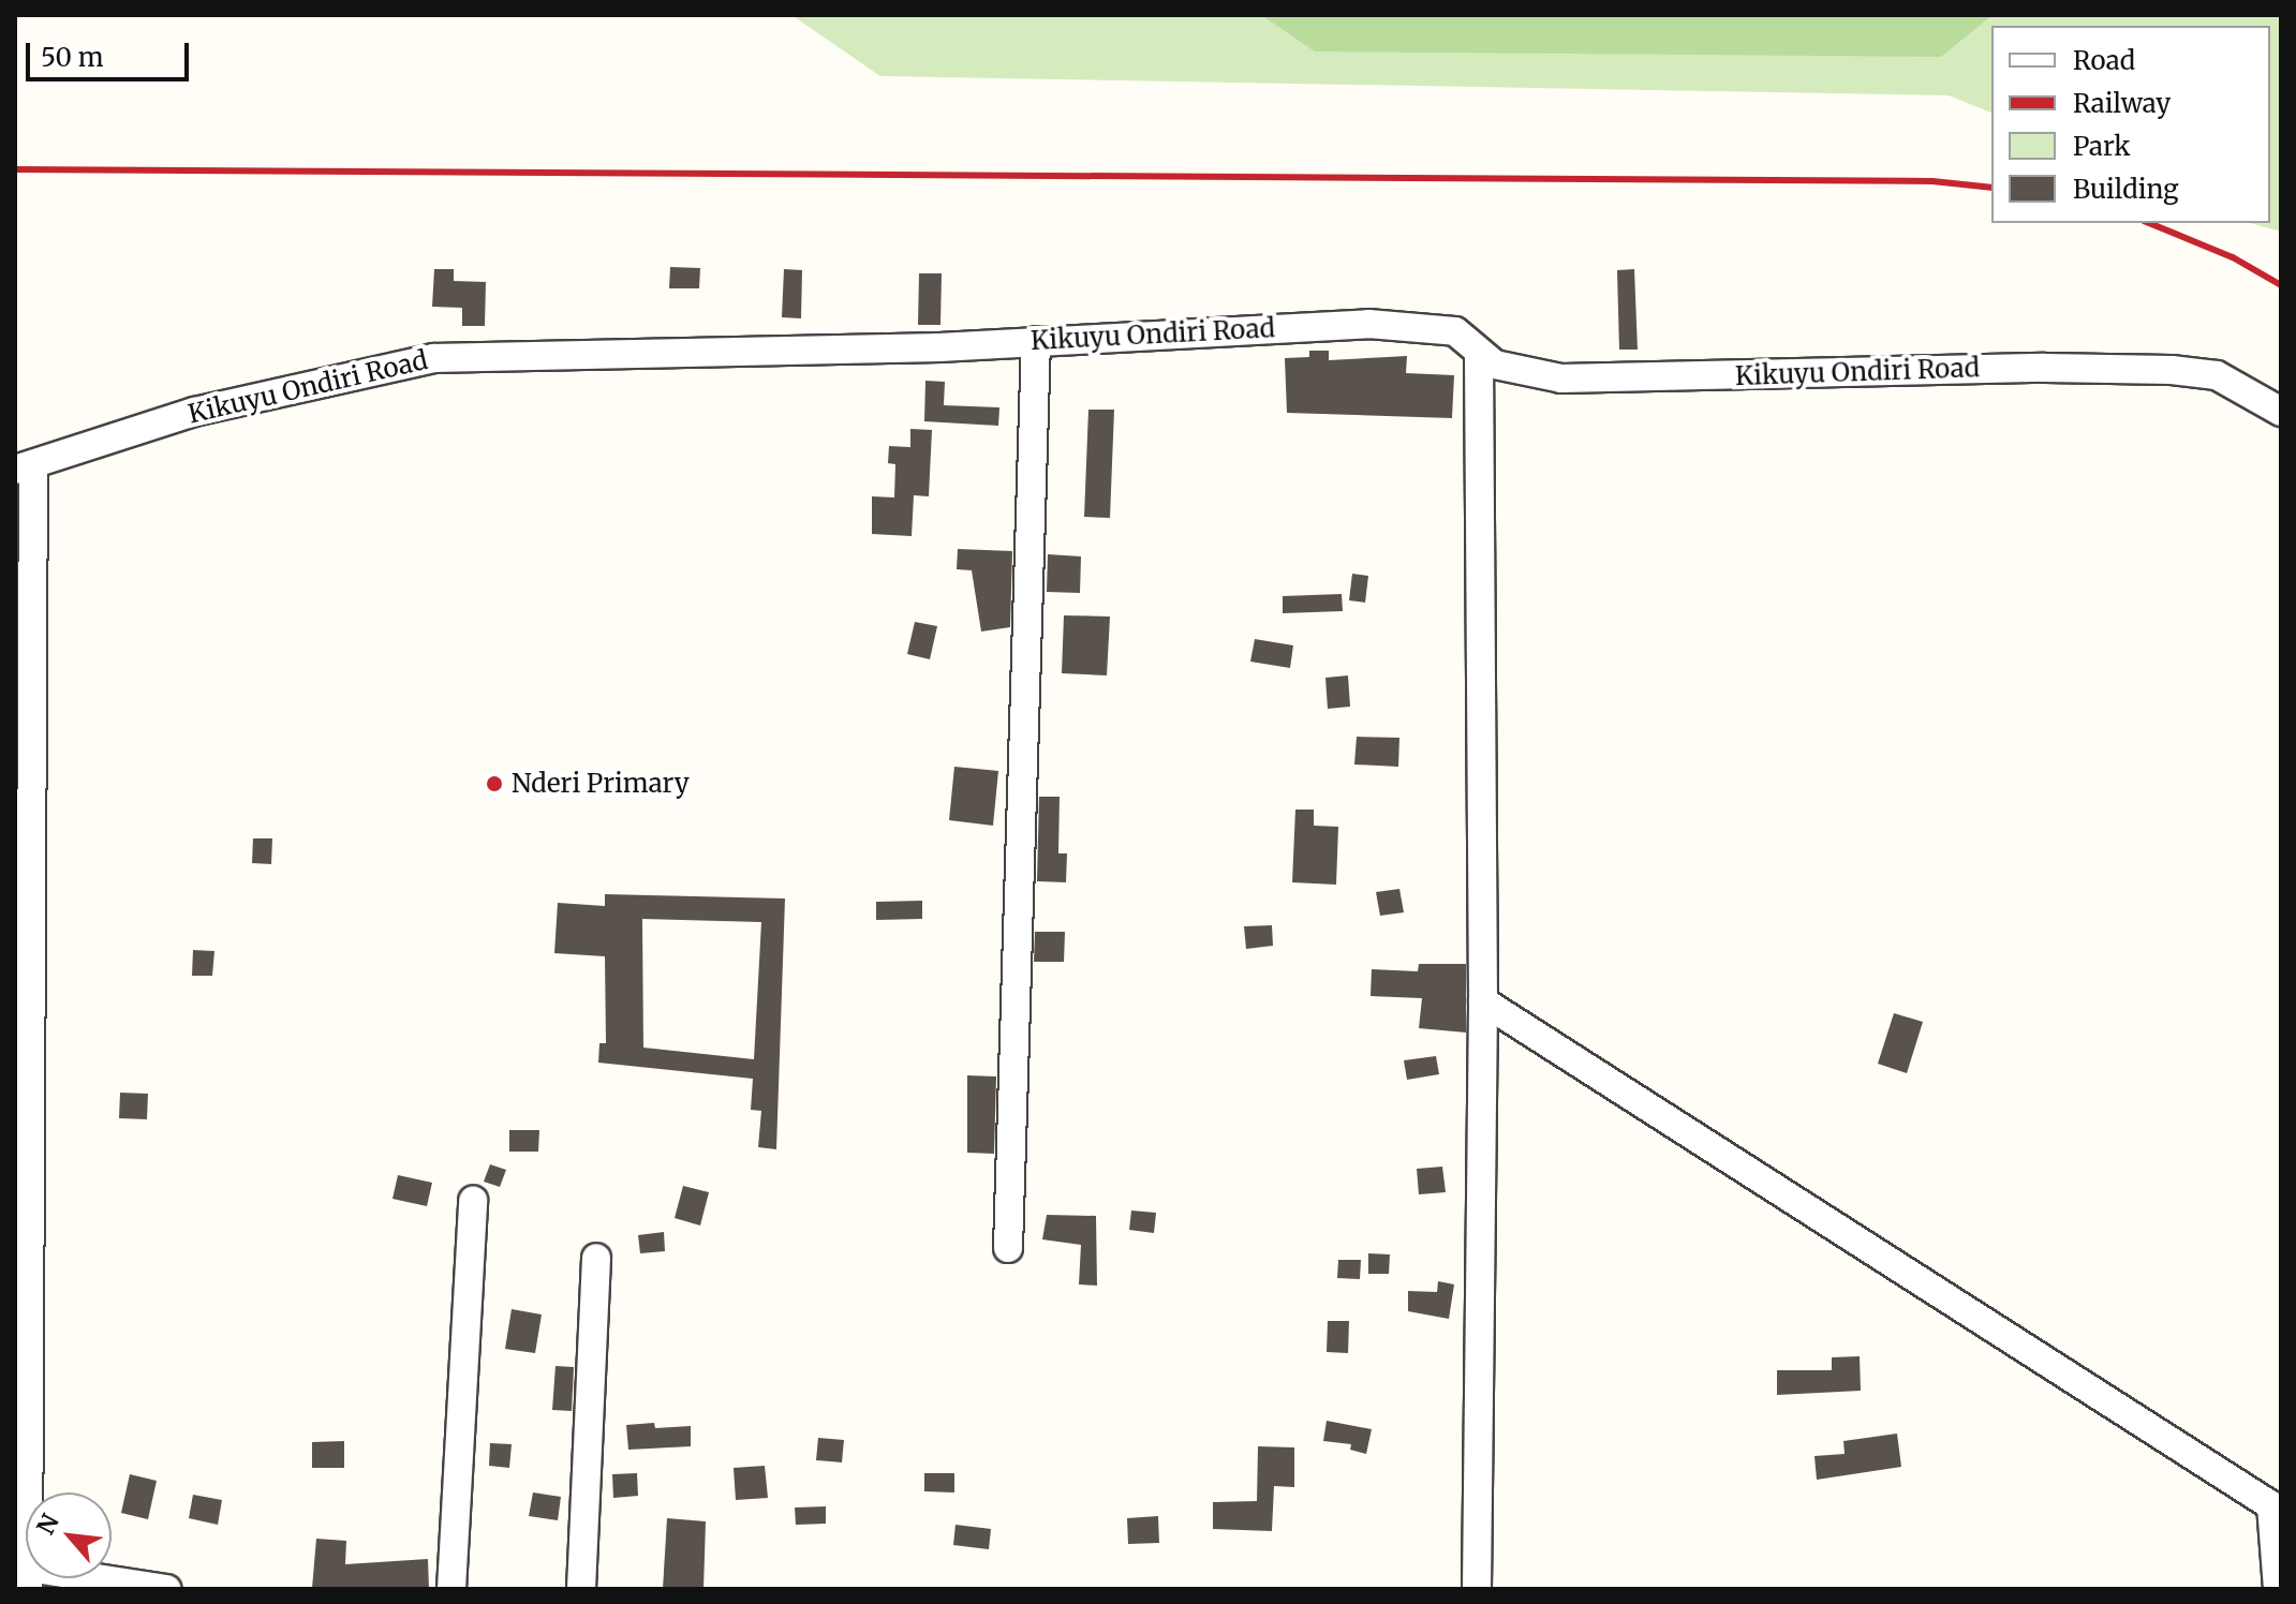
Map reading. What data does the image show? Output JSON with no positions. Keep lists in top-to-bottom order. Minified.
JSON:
{"streets":{"street":["Kikuyu Ondiri Road"]},"places":["Nderi Primary"],"legend":["Road","Railway","Park","Building"],"scale_bar":"50 m","north":"top left"}
